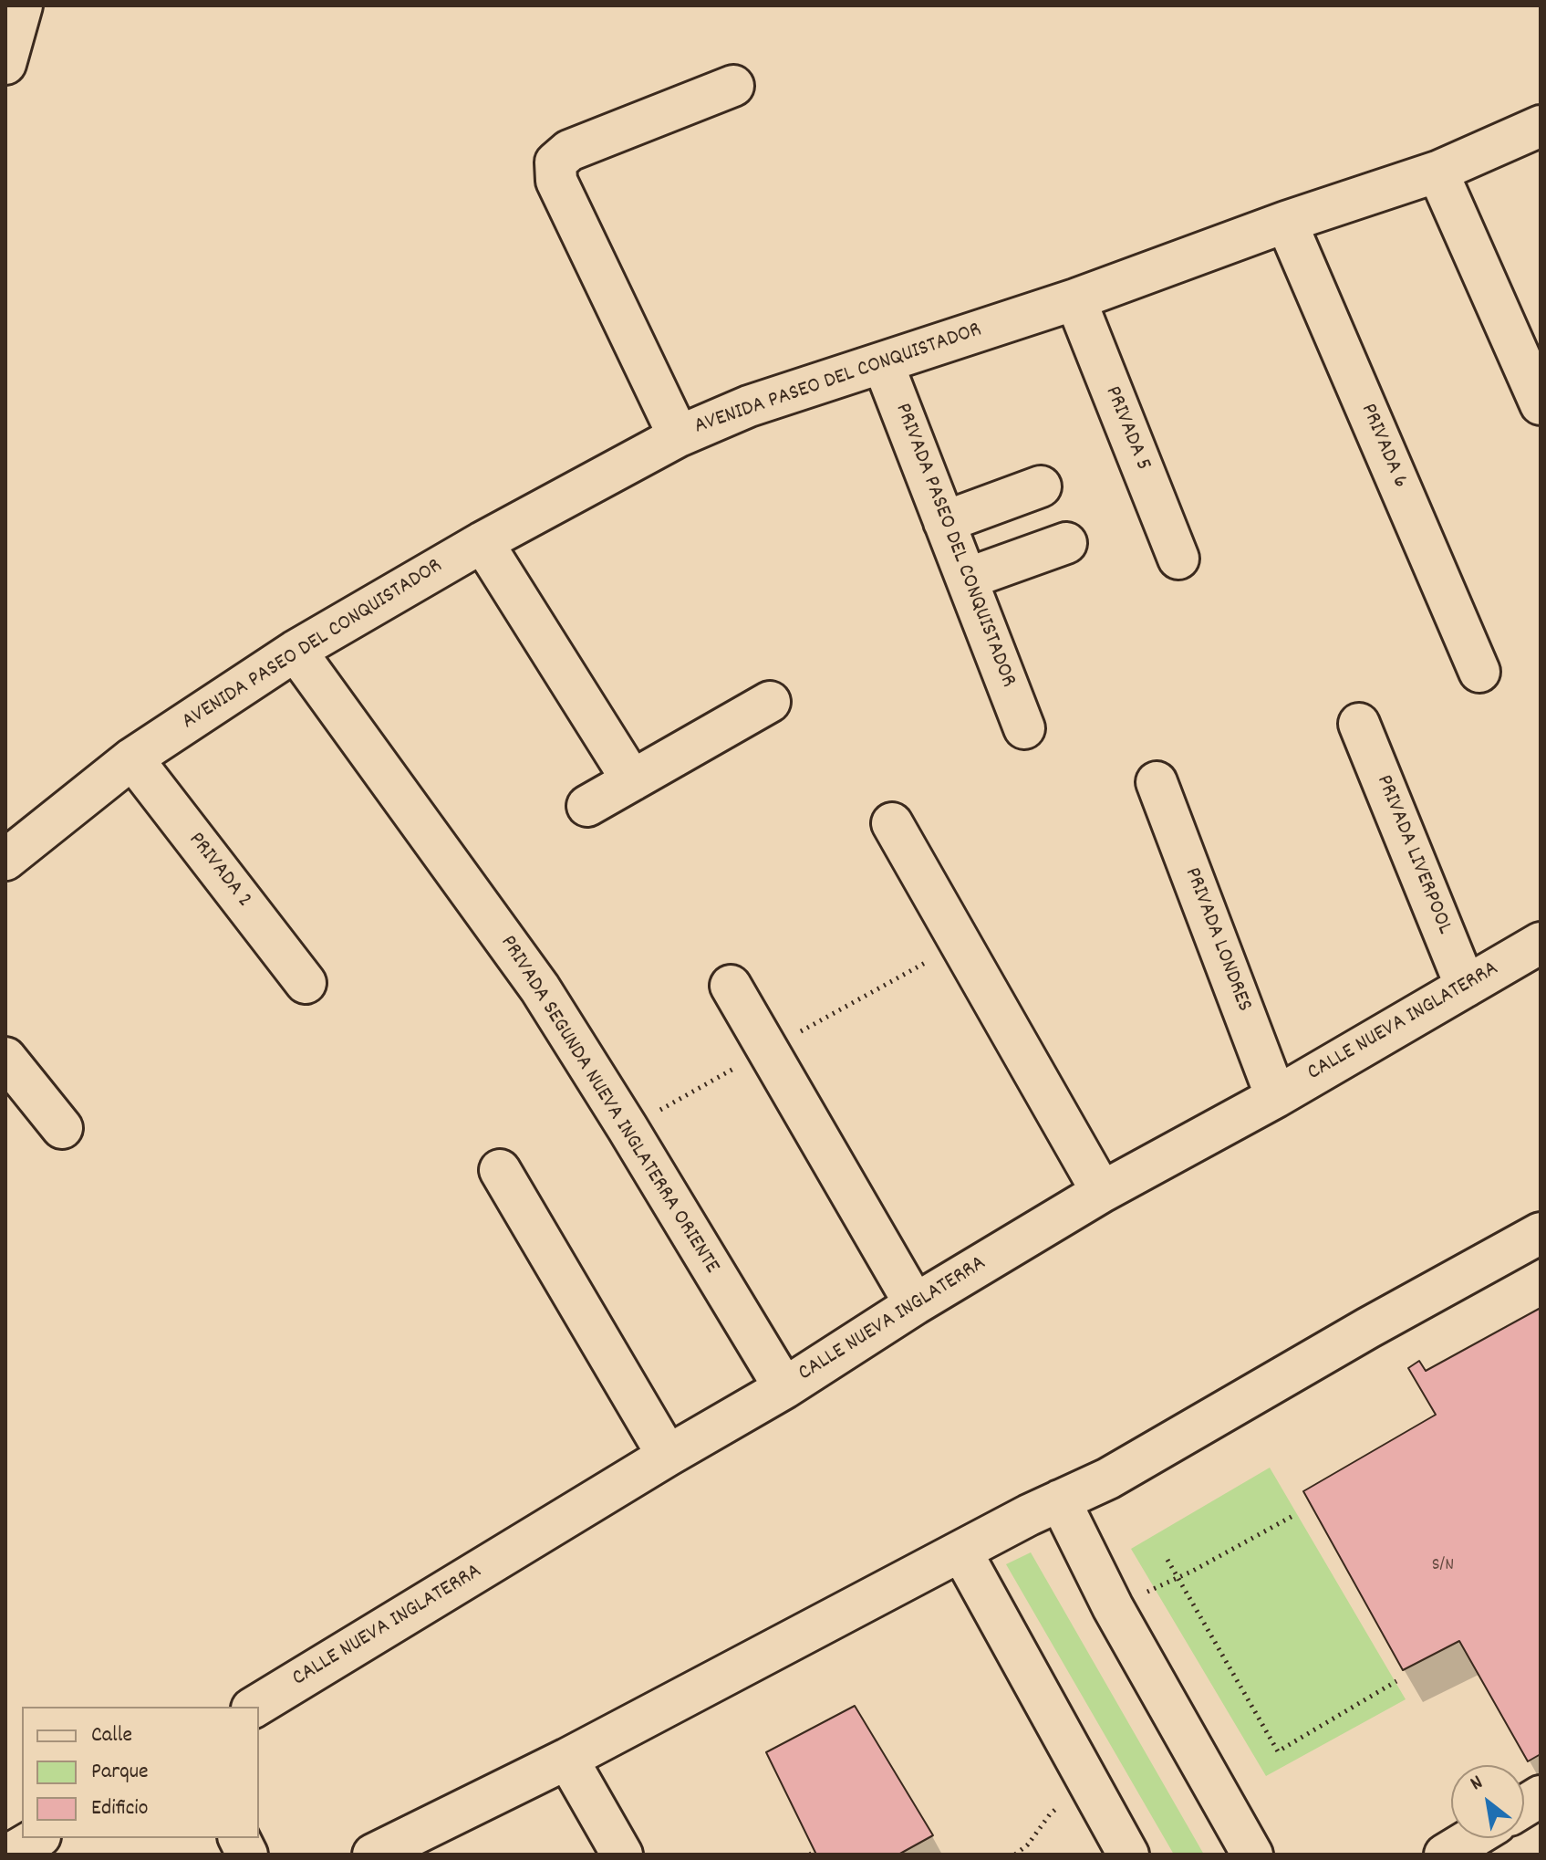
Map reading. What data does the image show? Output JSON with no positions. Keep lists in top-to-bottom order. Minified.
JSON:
{"streets":{"street":["AVENIDA PASEO DEL CONQUISTADOR","PRIVADA 5","PRIVADA 6","PRIVADA PASEO DEL CONQUISTADOR","PRIVADA LIVERPOOL","PRIVADA 2","PRIVADA LONDRES","CALLE NUEVA INGLATERRA","PRIVADA SEGUNDA NUEVA INGLATERRA ORIENTE"]},"crossings":[["AVENIDA PASEO DEL CONQUISTADOR","PRIVADA 5"],["AVENIDA PASEO DEL CONQUISTADOR","PRIVADA 6"],["AVENIDA PASEO DEL CONQUISTADOR","PRIVADA PASEO DEL CONQUISTADOR"],["AVENIDA PASEO DEL CONQUISTADOR","PRIVADA 2"],["AVENIDA PASEO DEL CONQUISTADOR","PRIVADA SEGUNDA NUEVA INGLATERRA ORIENTE"],["PRIVADA LIVERPOOL","CALLE NUEVA INGLATERRA"],["PRIVADA LONDRES","CALLE NUEVA INGLATERRA"],["CALLE NUEVA INGLATERRA","PRIVADA SEGUNDA NUEVA INGLATERRA ORIENTE"]],"house_numbers":["S/N"],"legend":["Calle","Parque","Edificio"],"north":"top left"}
